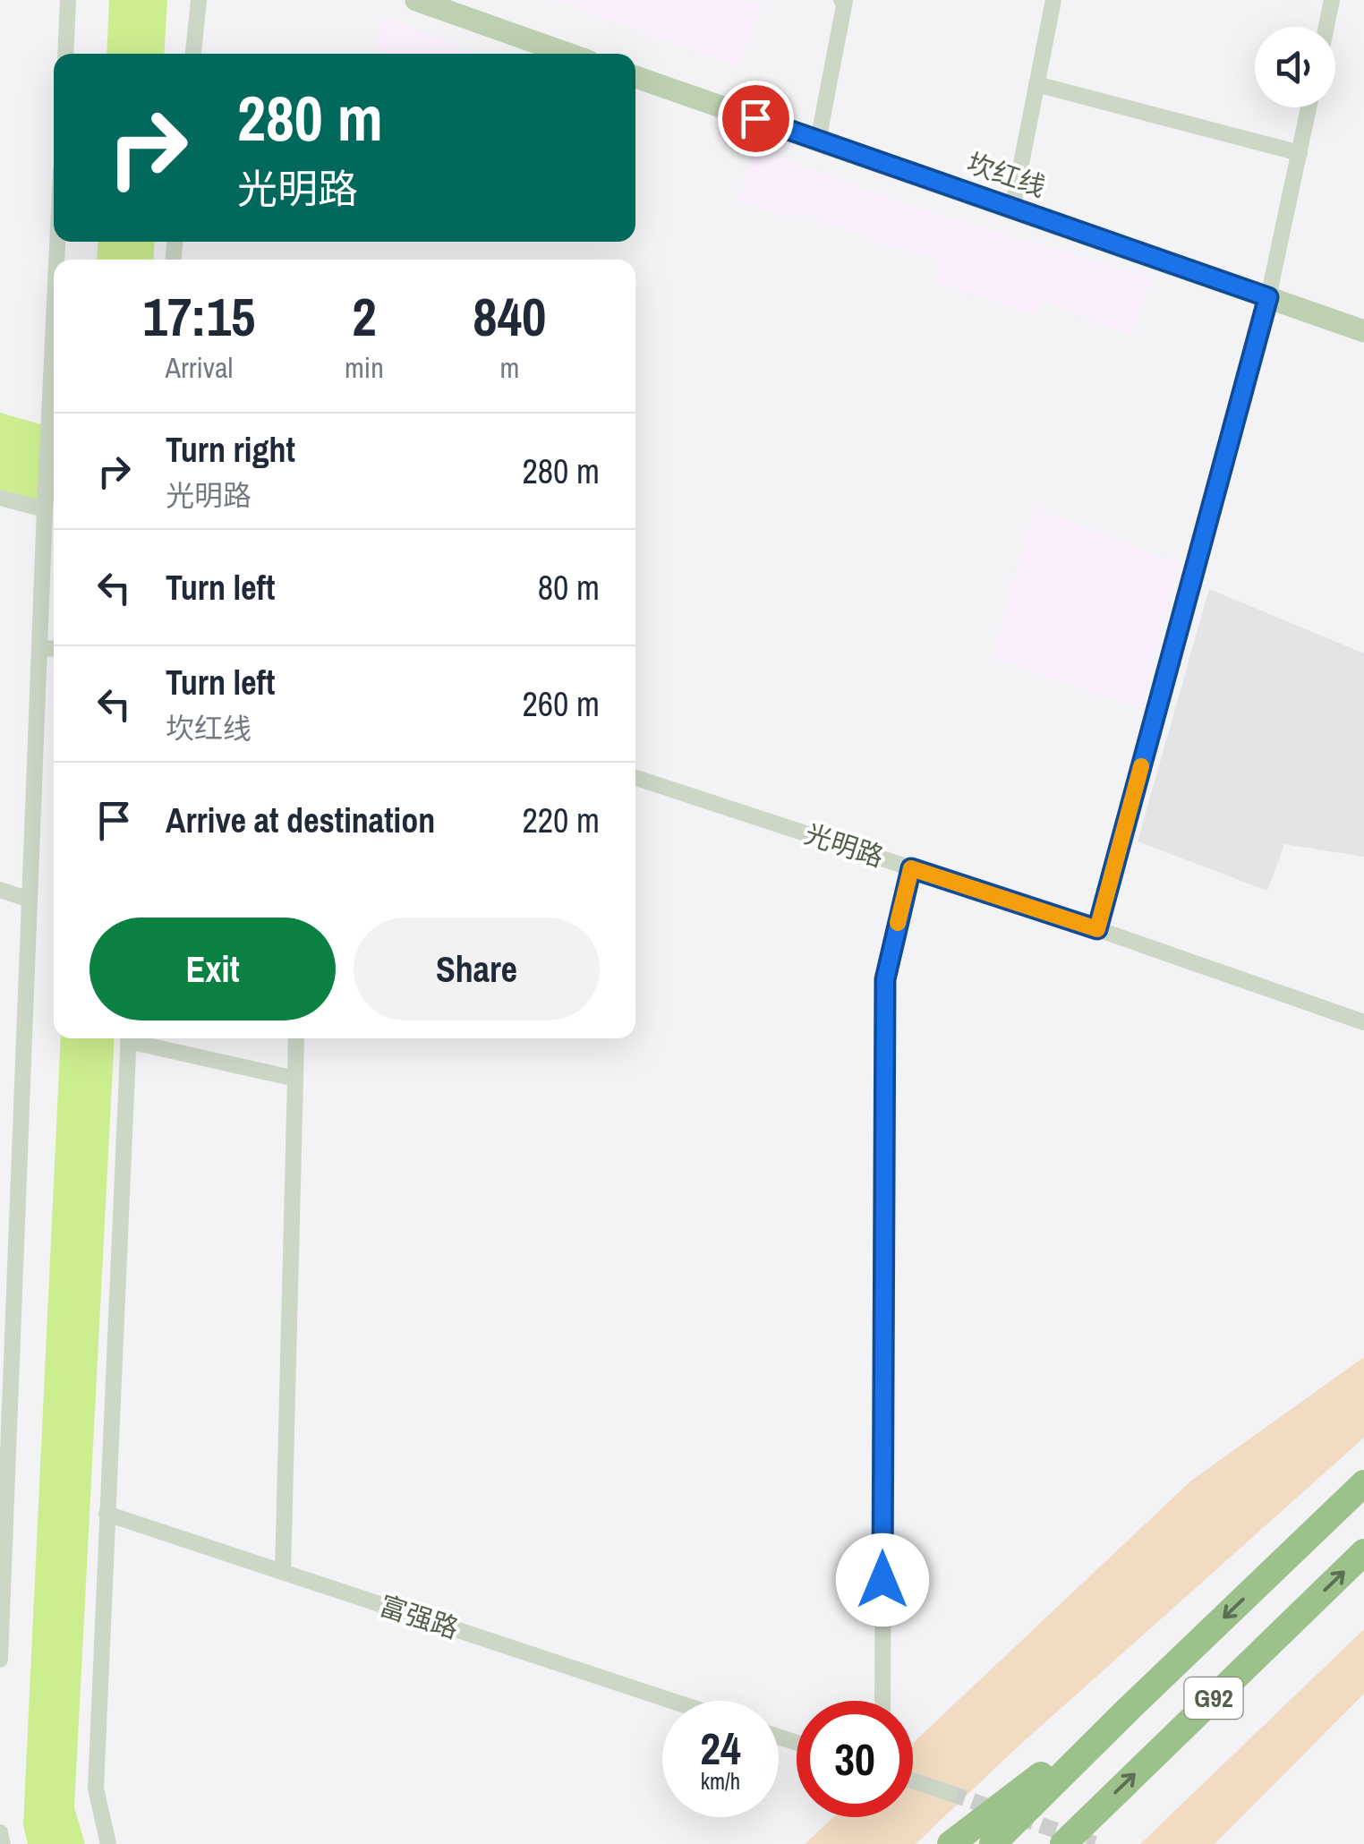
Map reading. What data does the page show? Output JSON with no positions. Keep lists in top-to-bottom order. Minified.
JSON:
{"streets":{"highway":["G92"],"main road":["坎红线"],"street":["光明路","富强路"]},"page":{"turn":["280 m","光明路"],"eta":["17:15","Arrival","2","min","840","m"],"list":[{"name":"Turn right","note":"光明路","value":"280 m"},{"name":"Turn left","value":"80 m"},{"name":"Turn left","note":"坎红线","value":"260 m"},{"name":"Arrive at destination","value":"220 m"}],"buttons":["Exit","Share"],"speed":"24 km/h","limit":"30"}}
